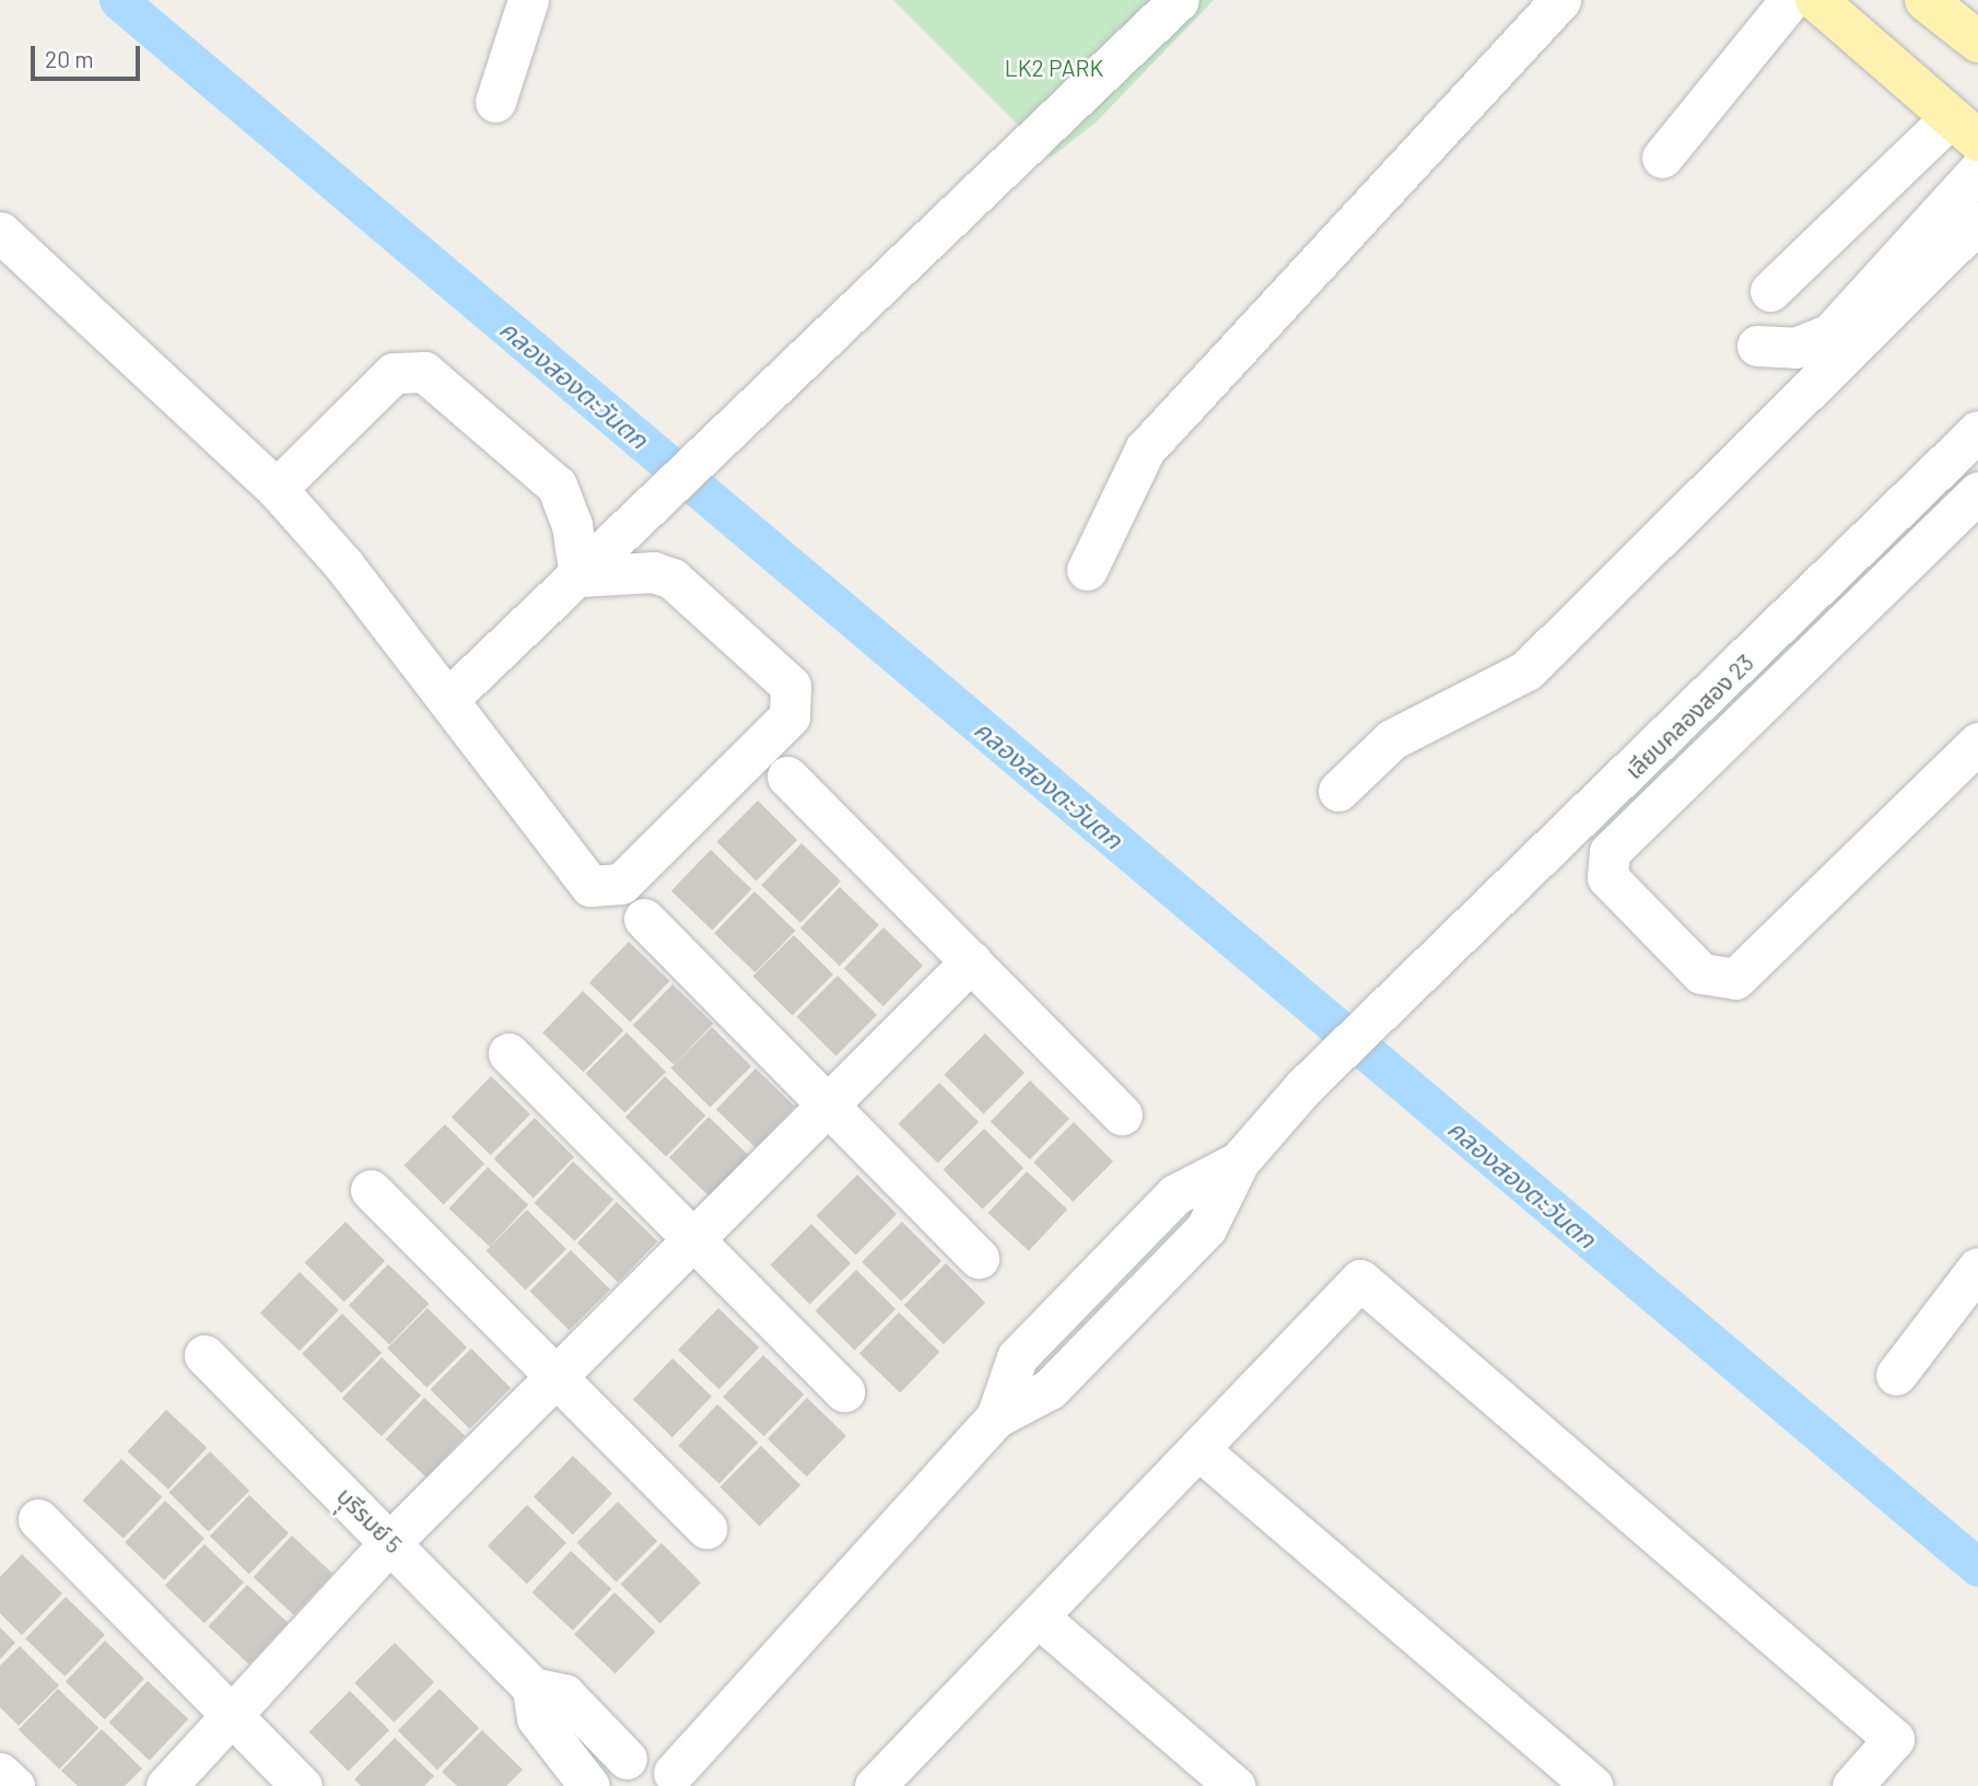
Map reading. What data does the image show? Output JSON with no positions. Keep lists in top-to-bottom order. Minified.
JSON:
{"streets":{"street":["เลียบคลองสอง 23","บุุรีรมย์ 5"]},"water":["คลองสองตะวันตก"],"parks":["LK2 PARK"],"scale_bar":"20 m"}
